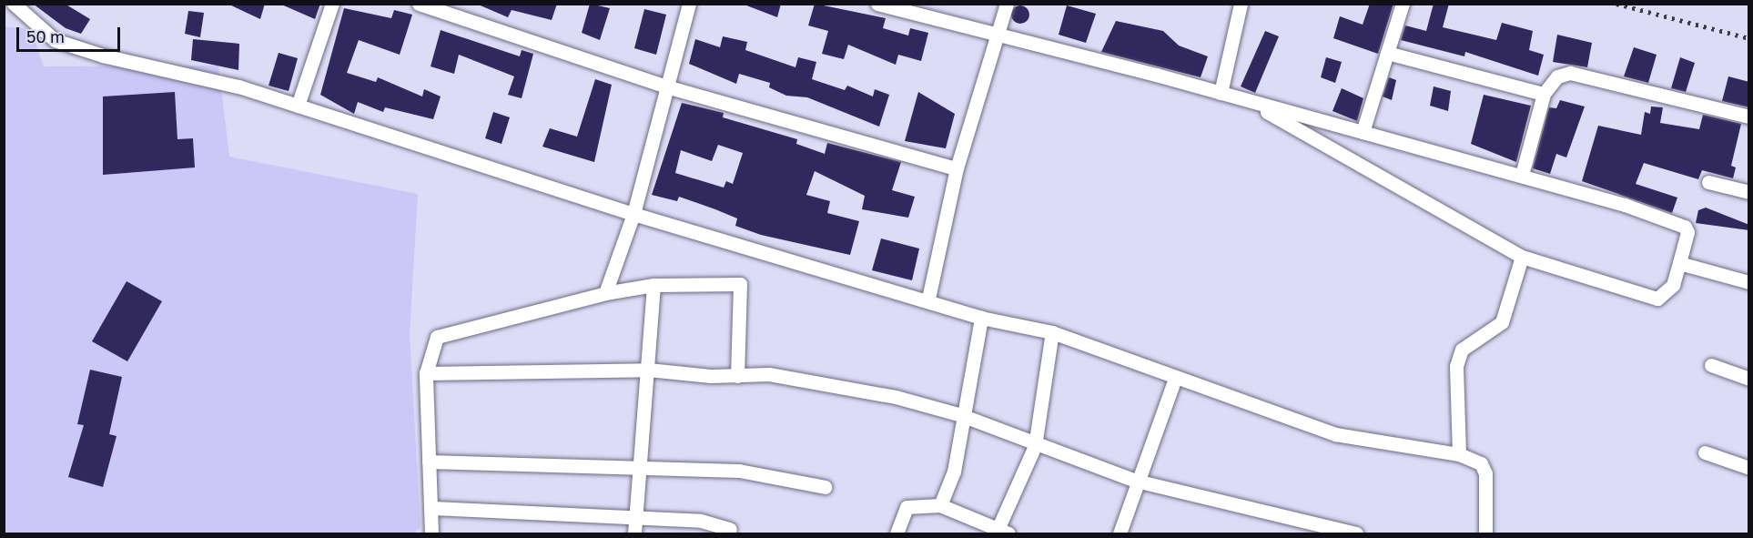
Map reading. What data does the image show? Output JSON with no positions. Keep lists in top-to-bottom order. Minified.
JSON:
{"scale_bar":"50 m"}
